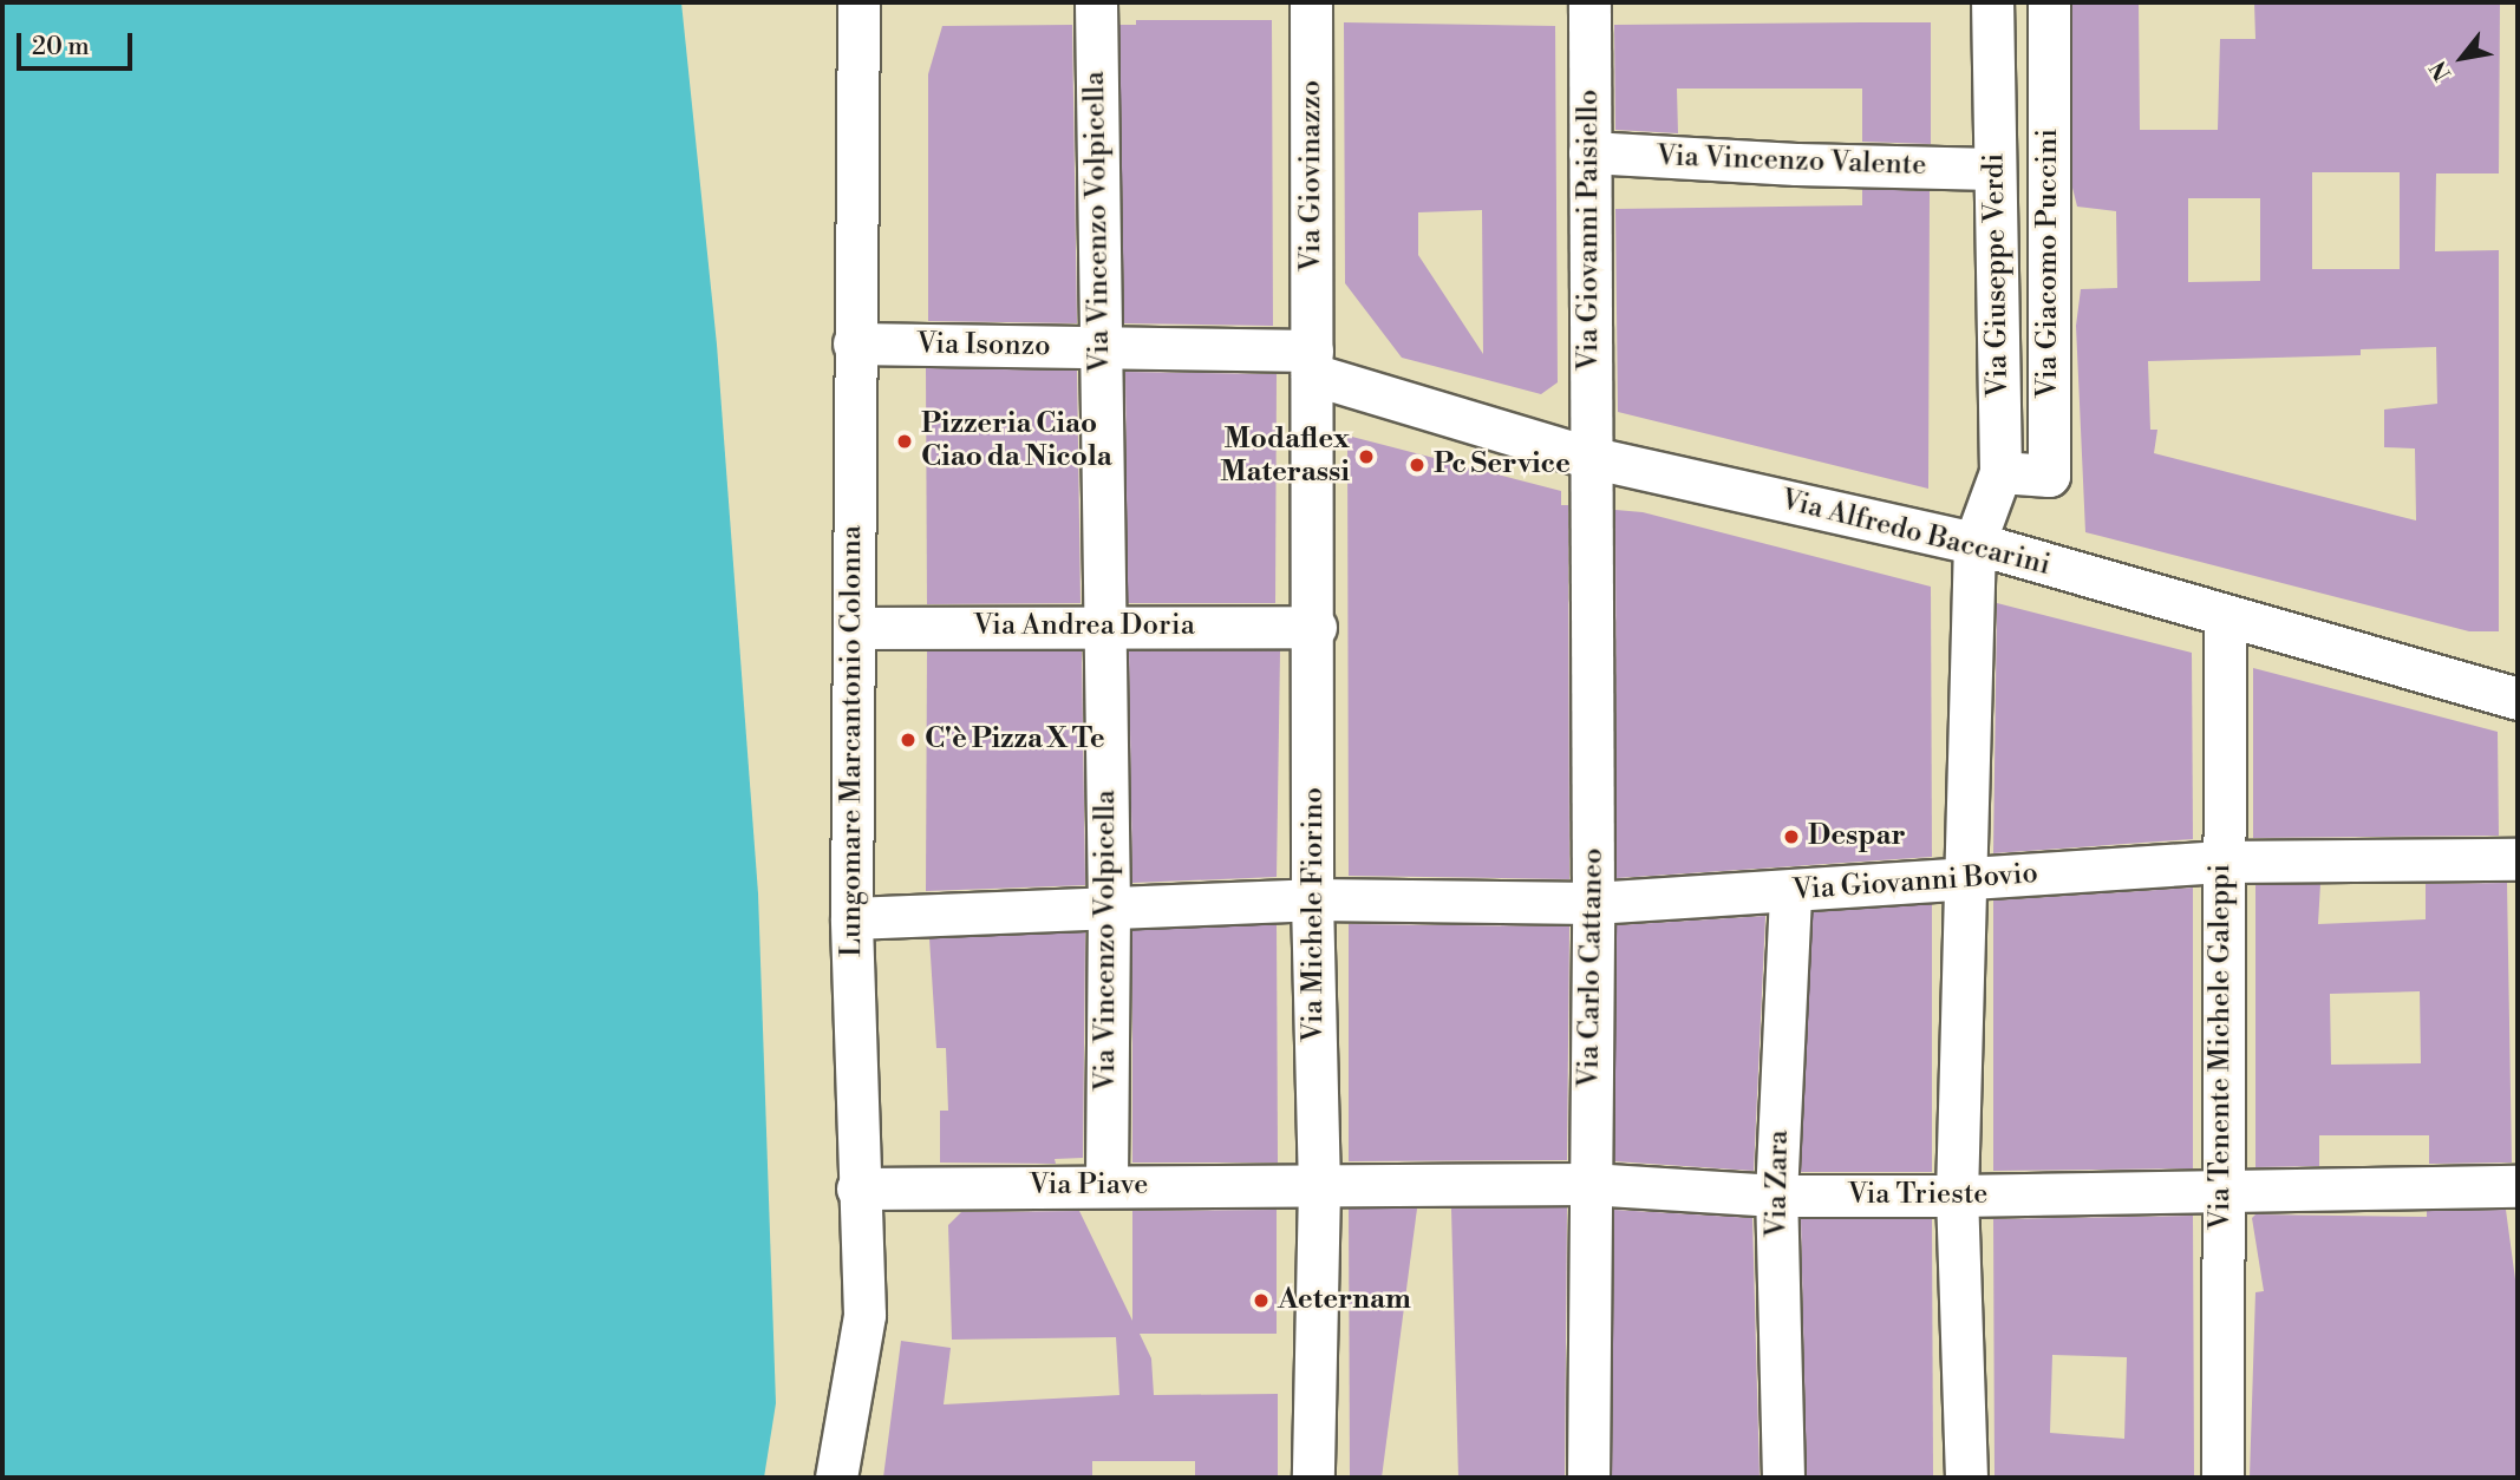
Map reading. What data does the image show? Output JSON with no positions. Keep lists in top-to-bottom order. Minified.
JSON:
{"streets":{"street":["Via Vincenzo Valente","Via Giovinazzo","Via Vincenzo Volpicella","Via Giovanni Paisiello","Via Giacomo Puccini","Via Giuseppe Verdi","Via Isonzo","Via Alfredo Baccarini","Via Andrea Doria","Lungomare Marcantonio Colonna","Via Giovanni Bovio","Via Michele Fiorino","Via Carlo Cattaneo","Via Tenente Michele Galeppi","Via Zara","Via Piave","Via Trieste"]},"crossings":[["Via Vincenzo Valente","Via Giovanni Paisiello"],["Via Vincenzo Valente","Via Giuseppe Verdi"],["Via Giovinazzo","Via Isonzo"],["Via Giovinazzo","Via Alfredo Baccarini"],["Via Giovinazzo","Via Michele Fiorino"],["Via Vincenzo Volpicella","Via Isonzo"],["Via Vincenzo Volpicella","Via Andrea Doria"],["Via Vincenzo Volpicella","Via Giovanni Bovio"],["Via Vincenzo Volpicella","Via Piave"],["Via Giovanni Paisiello","Via Alfredo Baccarini"],["Via Giovanni Paisiello","Via Carlo Cattaneo"],["Via Giacomo Puccini","Via Giuseppe Verdi"],["Via Giuseppe Verdi","Via Alfredo Baccarini"],["Via Giuseppe Verdi","Via Giovanni Bovio"],["Via Giuseppe Verdi","Via Trieste"],["Via Isonzo","Via Alfredo Baccarini"],["Via Isonzo","Lungomare Marcantonio Colonna"],["Via Isonzo","Via Michele Fiorino"],["Via Alfredo Baccarini","Via Michele Fiorino"],["Via Alfredo Baccarini","Via Carlo Cattaneo"],["Via Alfredo Baccarini","Via Tenente Michele Galeppi"],["Via Andrea Doria","Lungomare Marcantonio Colonna"],["Via Andrea Doria","Via Michele Fiorino"],["Lungomare Marcantonio Colonna","Via Giovanni Bovio"],["Lungomare Marcantonio Colonna","Via Piave"],["Via Giovanni Bovio","Via Michele Fiorino"],["Via Giovanni Bovio","Via Carlo Cattaneo"],["Via Giovanni Bovio","Via Tenente Michele Galeppi"],["Via Giovanni Bovio","Via Zara"],["Via Michele Fiorino","Via Piave"],["Via Michele Fiorino","Via Trieste"],["Via Carlo Cattaneo","Via Trieste"],["Via Tenente Michele Galeppi","Via Trieste"],["Via Zara","Via Trieste"],["Via Piave","Via Trieste"]],"places":["Pizzeria Ciao Ciao da Nicola","Modaflex Materassi","Pc Service","C'è Pizza X Te","Despar","Aeternam"],"scale_bar":"20 m","north":"bottom left"}
